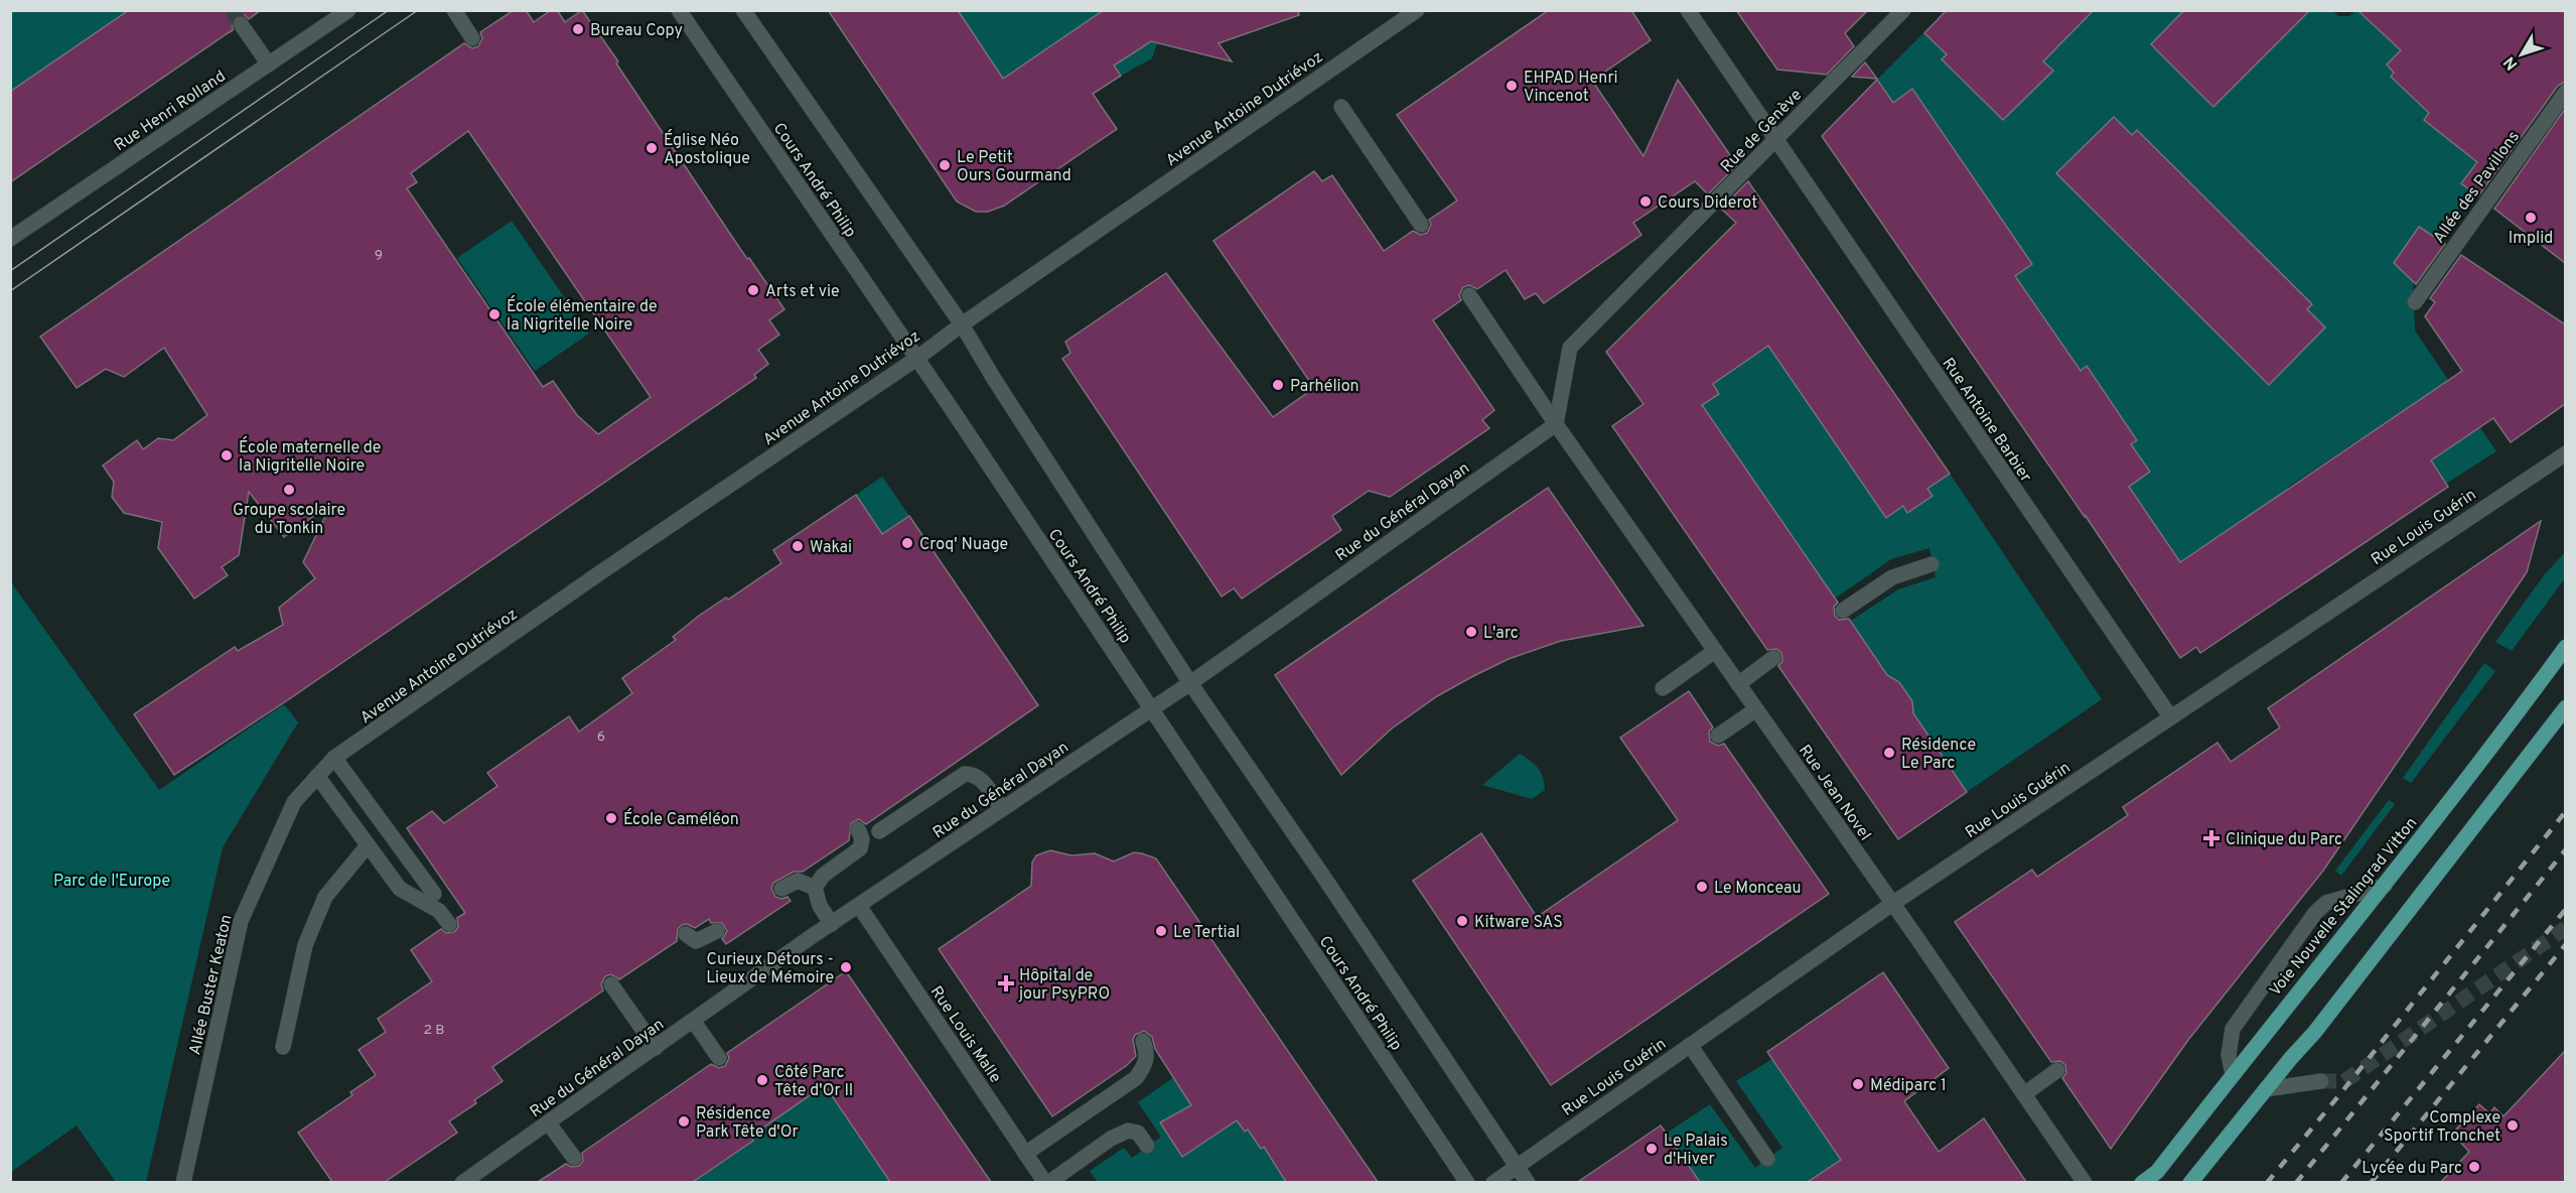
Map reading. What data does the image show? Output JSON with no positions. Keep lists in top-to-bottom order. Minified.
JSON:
{"streets":{"main road":["Voie Nouvelle Stalingrad Vitton"],"street":["Avenue Antoine Dutriévoz","Rue Henri Rolland","Rue de Genève","Cours André Philip","Allée des Pavillons","Rue Antoine Barbier","Rue du Général Dayan","Rue Louis Guérin","Rue Jean Novel","Allée Buster Keaton","Rue Louis Malle"]},"crossings":[["Avenue Antoine Dutriévoz","Cours André Philip"],["Avenue Antoine Dutriévoz","Allée Buster Keaton"],["Rue de Genève","Rue Antoine Barbier"],["Rue de Genève","Rue du Général Dayan"],["Rue de Genève","Rue Jean Novel"],["Cours André Philip","Rue du Général Dayan"],["Cours André Philip","Rue Louis Guérin"],["Rue Antoine Barbier","Rue Louis Guérin"],["Rue du Général Dayan","Rue Jean Novel"],["Rue du Général Dayan","Rue Louis Malle"],["Rue Louis Guérin","Rue Jean Novel"]],"parks":["Parc de l'Europe"],"places":{"other":["Bureau Copy","EHPAD Henri Vincenot","Église Néo Apostolique","Le Petit Ours Gourmand","Cours Diderot","Implid","Arts et vie","École élémentaire de la Nigritelle Noire","Parhélion","École maternelle de la Nigritelle Noire","Groupe scolaire du Tonkin","Croq' Nuage","Wakai","L'arc","Résidence Le Parc","École Caméléon","Le Monceau","Kitware SAS","Le Tertial","Curieux Détours - Lieux de Mémoire","Côté Parc Tête d'Or II","Médiparc 1","Résidence Park Tête d'Or","Complexe Sportif Tronchet","Le Palais d'Hiver","Lycée du Parc"],"health":["Clinique du Parc","Hôpital de jour PsyPRO"]},"house_numbers":["9","6","2 B"],"north":"bottom left"}
